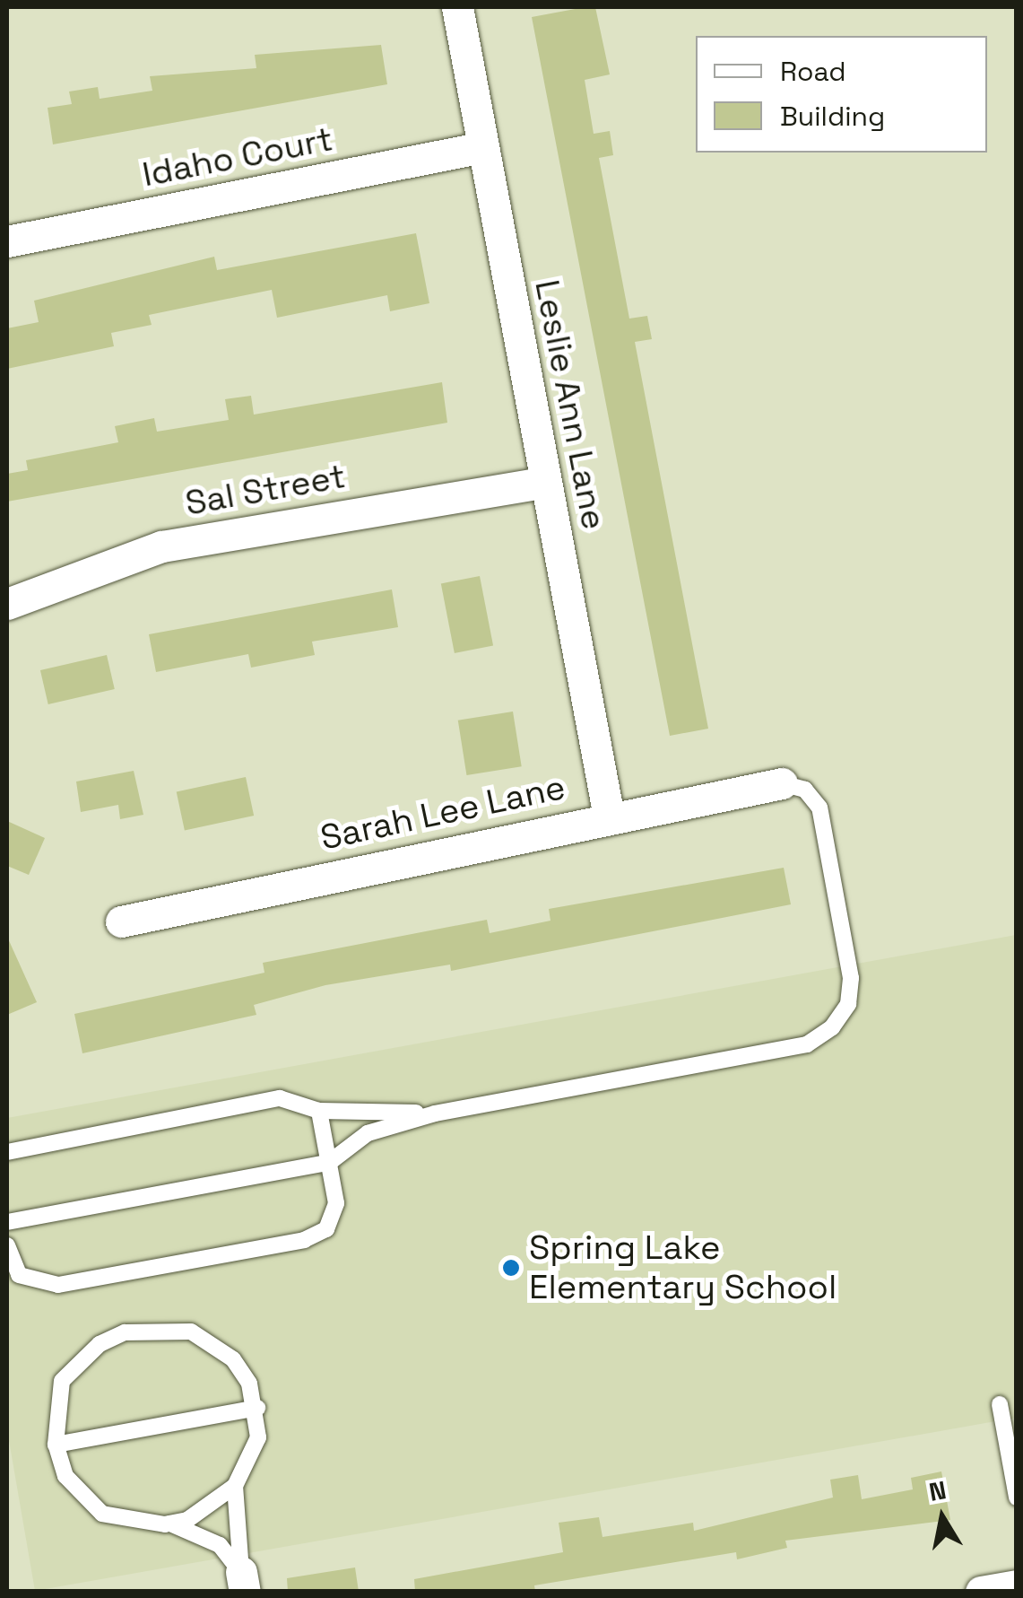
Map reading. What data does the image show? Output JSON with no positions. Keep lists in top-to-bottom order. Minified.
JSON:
{"streets":{"street":["Idaho Court","Leslie Ann Lane","Sal Street","Sarah Lee Lane"]},"crossings":[["Idaho Court","Leslie Ann Lane"],["Leslie Ann Lane","Sal Street"],["Leslie Ann Lane","Sarah Lee Lane"]],"places":["Spring Lake Elementary School"],"legend":["Road","Building"],"north":"top"}
